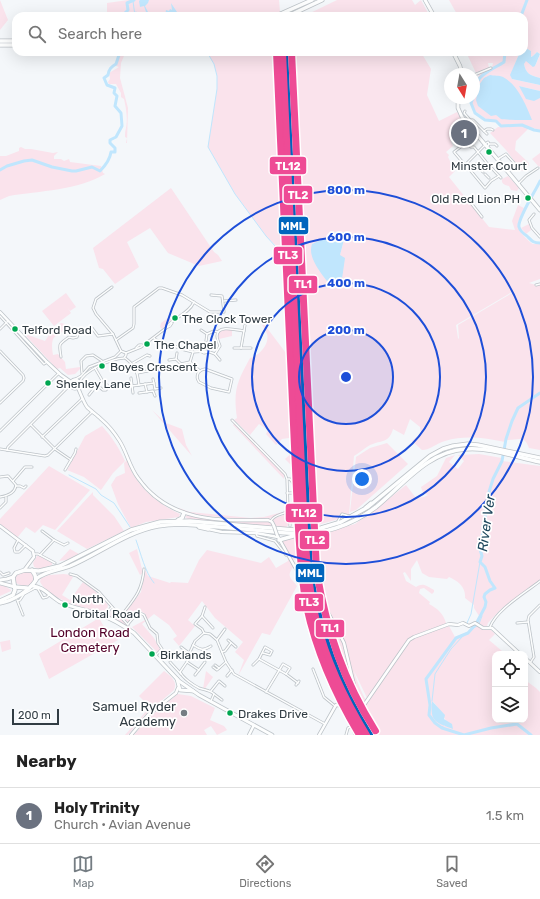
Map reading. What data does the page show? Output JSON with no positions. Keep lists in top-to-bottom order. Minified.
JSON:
{"water":["River Ver"],"parks":["London Road Cemetery"],"places":["Minster Court","Old Red Lion PH","The Clock Tower","Telford Road","The Chapel","Boyes Crescent","Shenley Lane","North Orbital Road","Birklands","Samuel Ryder Academy","Drakes Drive"],"lines":["transit line MML","transit line TL3","transit line TL2","transit line TL1","transit line TL12"],"scale_bar":"200 m","north":"bottom","page":{"search":"Search here","pins":"1","scale":"200 m","heading":"Nearby","list":[{"mark":"1","name":"Holy Trinity","note":"Church · Avian Avenue","value":"1.5 km"}],"nav":["Map","Directions","Saved"]},"rings":["800 m","600 m","400 m","200 m"]}
